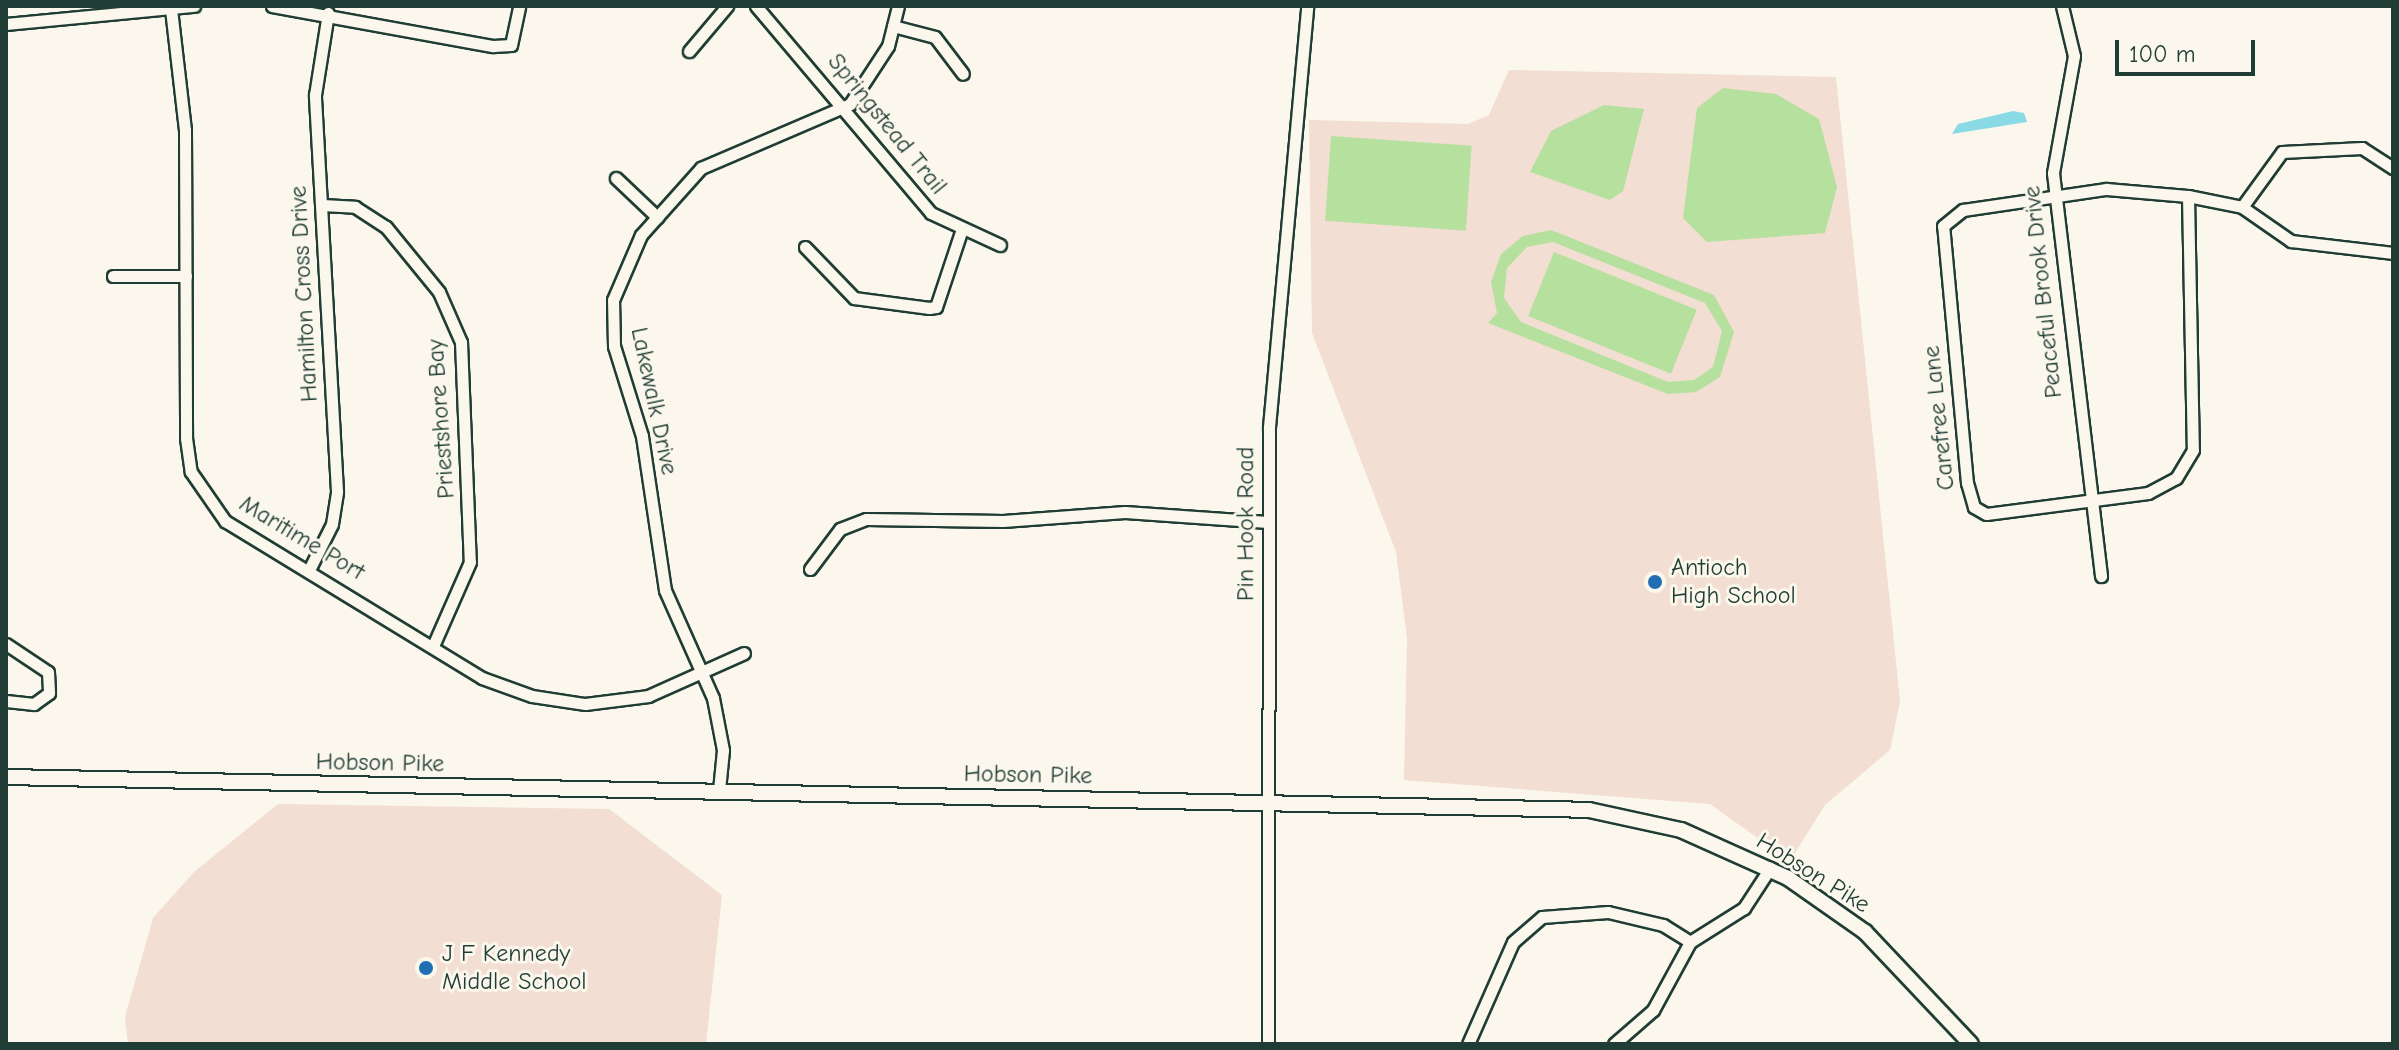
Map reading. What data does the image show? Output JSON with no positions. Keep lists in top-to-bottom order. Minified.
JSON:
{"streets":{"main road":["Hobson Pike"],"street":["Springstead Trail","Peaceful Brook Drive","Hamilton Cross Drive","Lakewalk Drive","Carefree Lane","Priestshore Bay","Pin Hook Road","Maritime Port"]},"crossings":[["Springstead Trail","Lakewalk Drive"],["Peaceful Brook Drive","Carefree Lane"],["Hamilton Cross Drive","Priestshore Bay"],["Hamilton Cross Drive","Maritime Port"],["Lakewalk Drive","Maritime Port"],["Lakewalk Drive","Hobson Pike"],["Priestshore Bay","Maritime Port"],["Pin Hook Road","Hobson Pike"]],"places":["Antioch High School","J F Kennedy Middle School"],"scale_bar":"100 m"}
